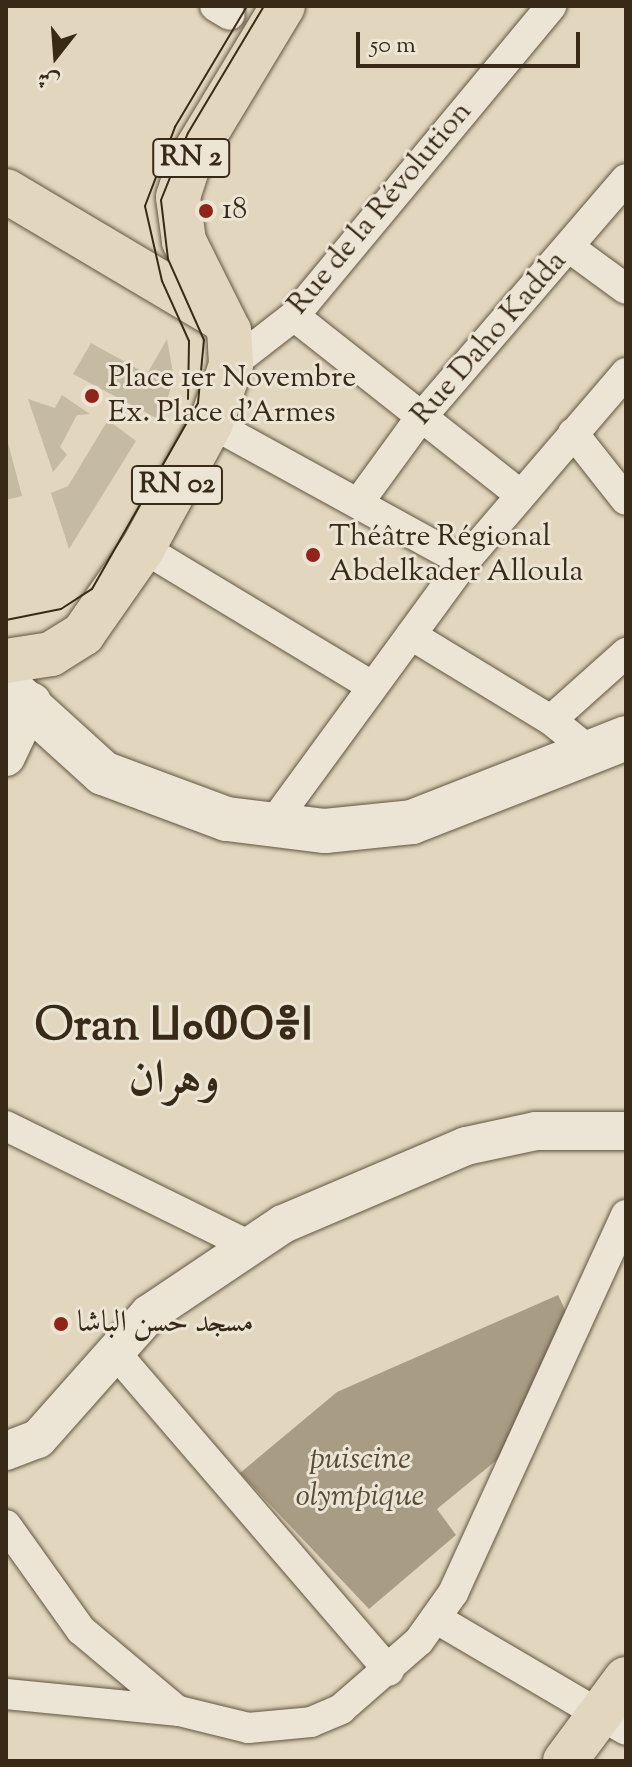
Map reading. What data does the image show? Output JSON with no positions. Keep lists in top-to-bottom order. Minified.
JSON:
{"streets":{"main road":["RN 2","RN 02"],"street":["Rue de la Révolution","Rue Daho Kadda"]},"crossings":[["RN 2","RN 02"],["Rue de la Révolution","RN 02"]],"districts":["Oran ⵡⴰⵀⵔⴻⵏ وهران"],"water":["puiscine olympique"],"places":["18","Place 1er Novembre Ex. Place d'Armes","Théâtre Régional Abdelkader Alloula","مسجد حسن الباشا"],"scale_bar":"50 m","north":"bottom"}
